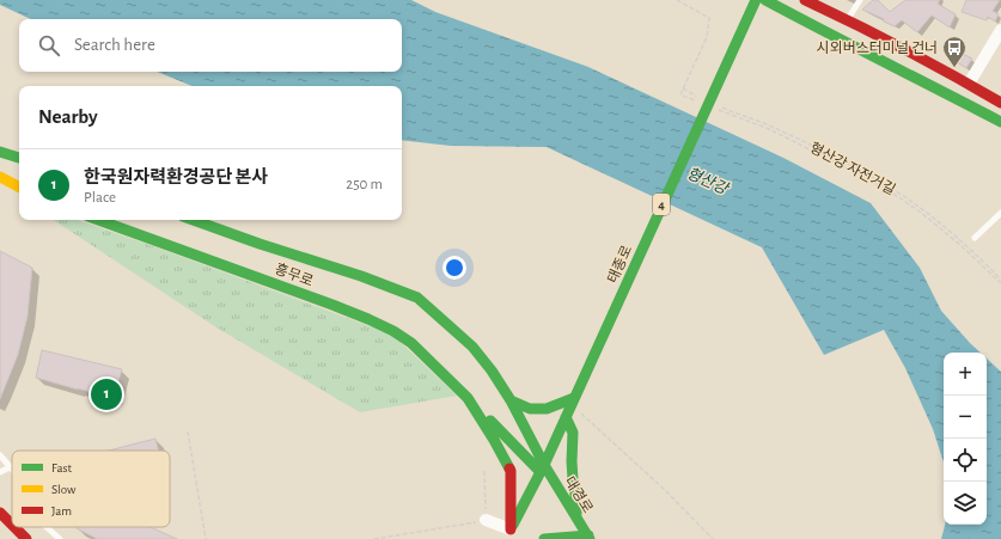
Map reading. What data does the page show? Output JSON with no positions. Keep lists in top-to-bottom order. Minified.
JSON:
{"streets":{"street":["4","태종로","흥무로","대경로"],"path":["형산강 자전거길"]},"crossings":[["태종로","흥무로"],["태종로","대경로"],["흥무로","대경로"]],"water":["형산강"],"places":{"bus stop":["시외버스터미널 건너"]},"legend":["Fast","Slow","Jam"],"page":{"search":"Search here","heading":"Nearby","list":[{"mark":"1","name":"한국원자력환경공단 본사","note":"Place","value":"250 m"}],"map_buttons":["+","−"],"pins":"1"}}
